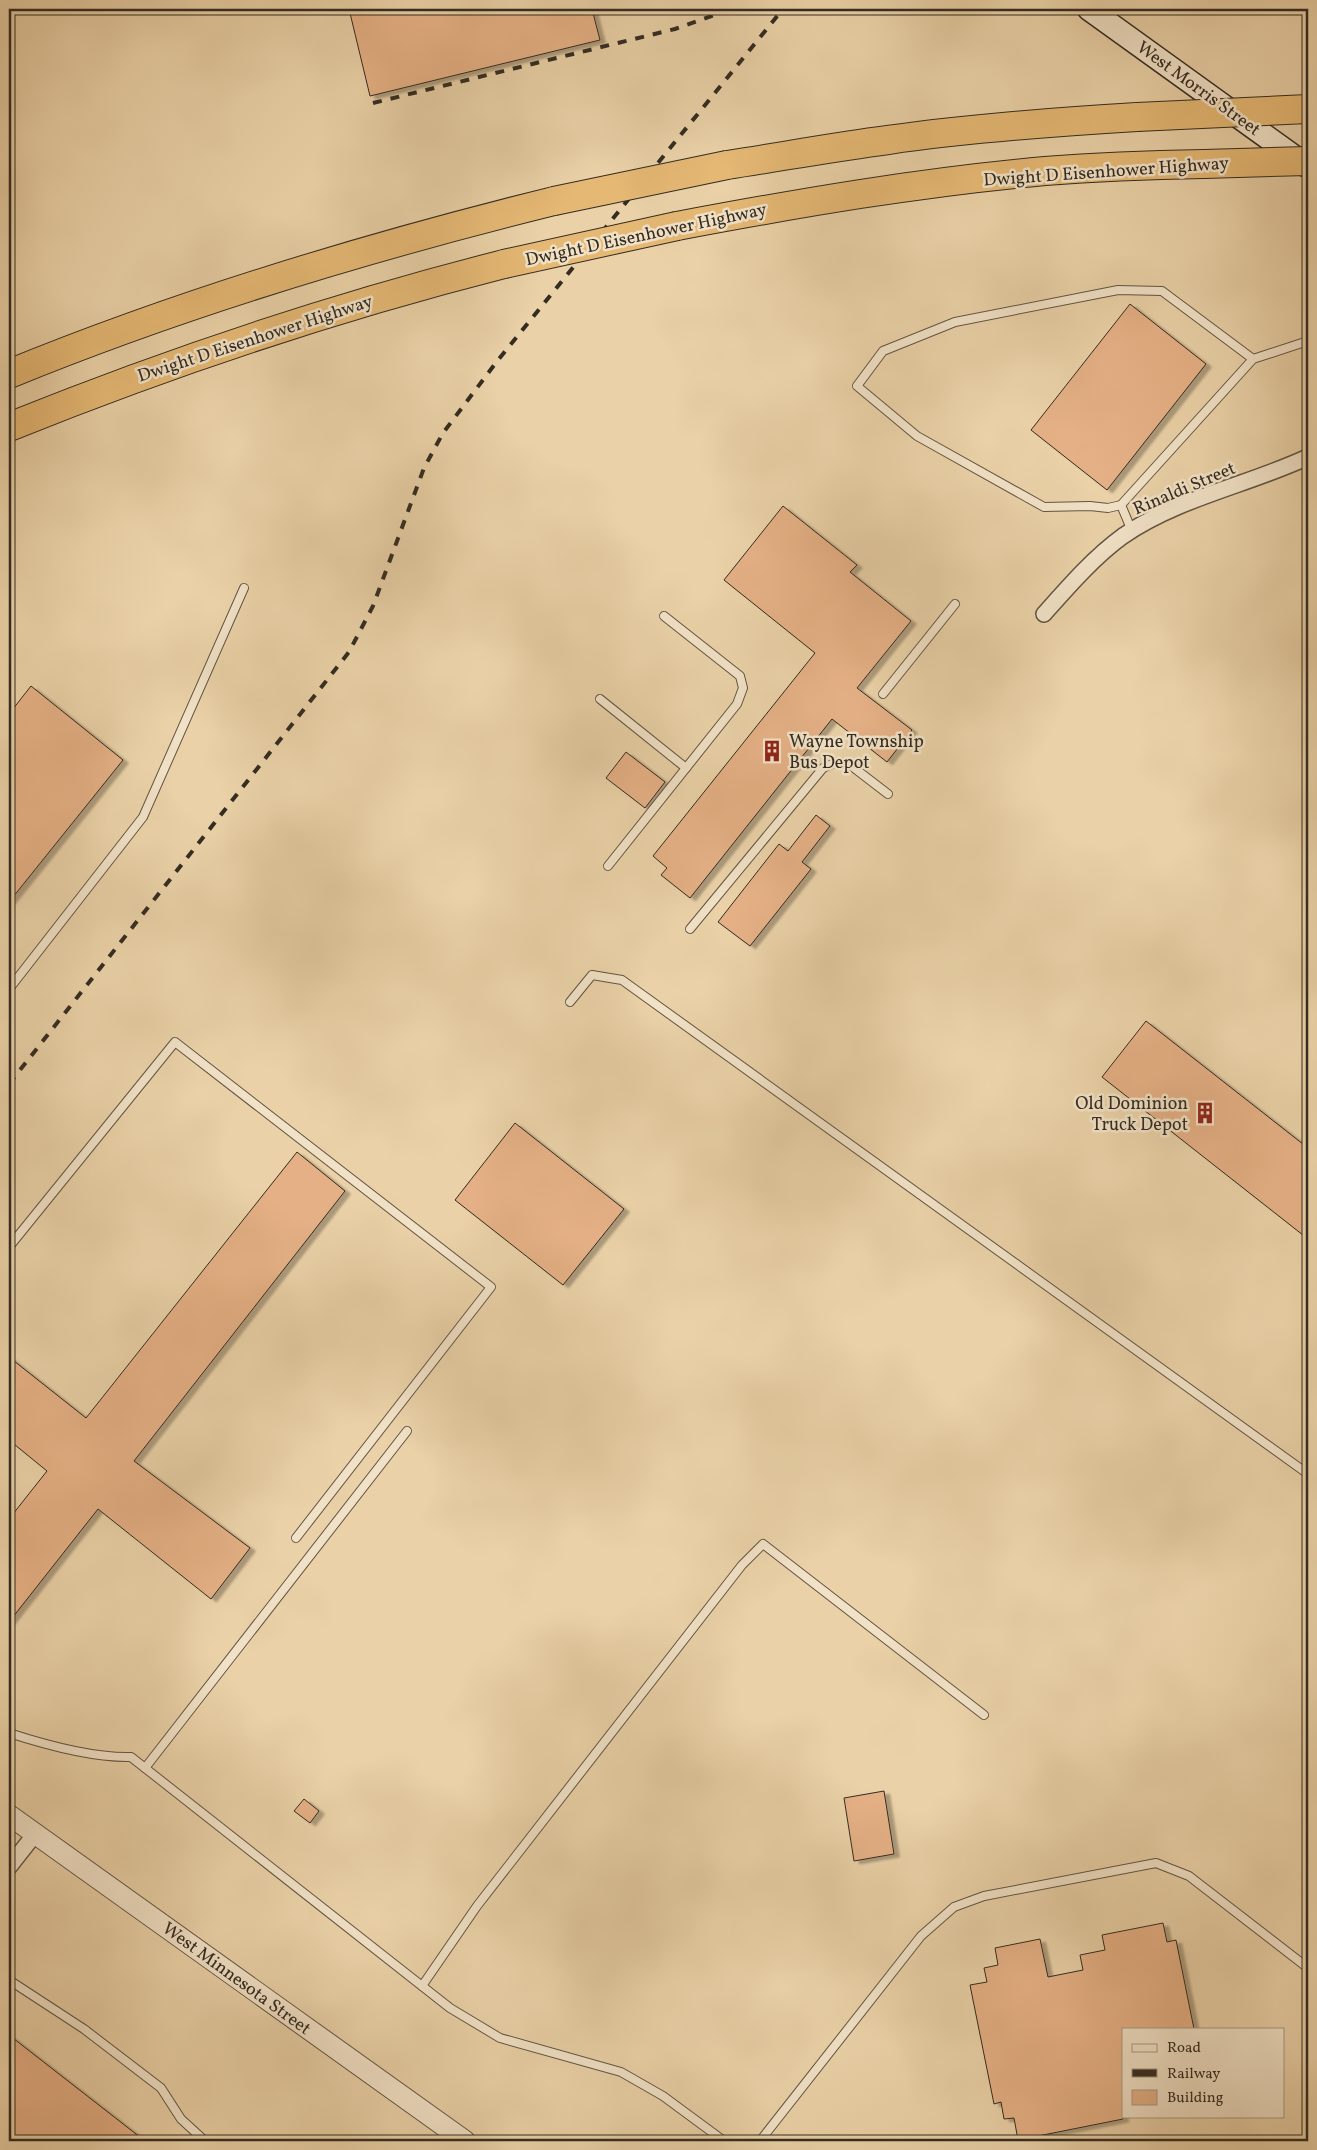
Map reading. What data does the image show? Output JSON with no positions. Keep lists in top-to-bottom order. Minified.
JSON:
{"streets":{"highway":["Dwight D Eisenhower Highway"],"main road":["West Morris Street"],"street":["Rinaldi Street","West Minnesota Street"]},"places":{"building":["Wayne Township Bus Depot","Old Dominion Truck Depot"]},"legend":["Road","Railway","Building"]}
